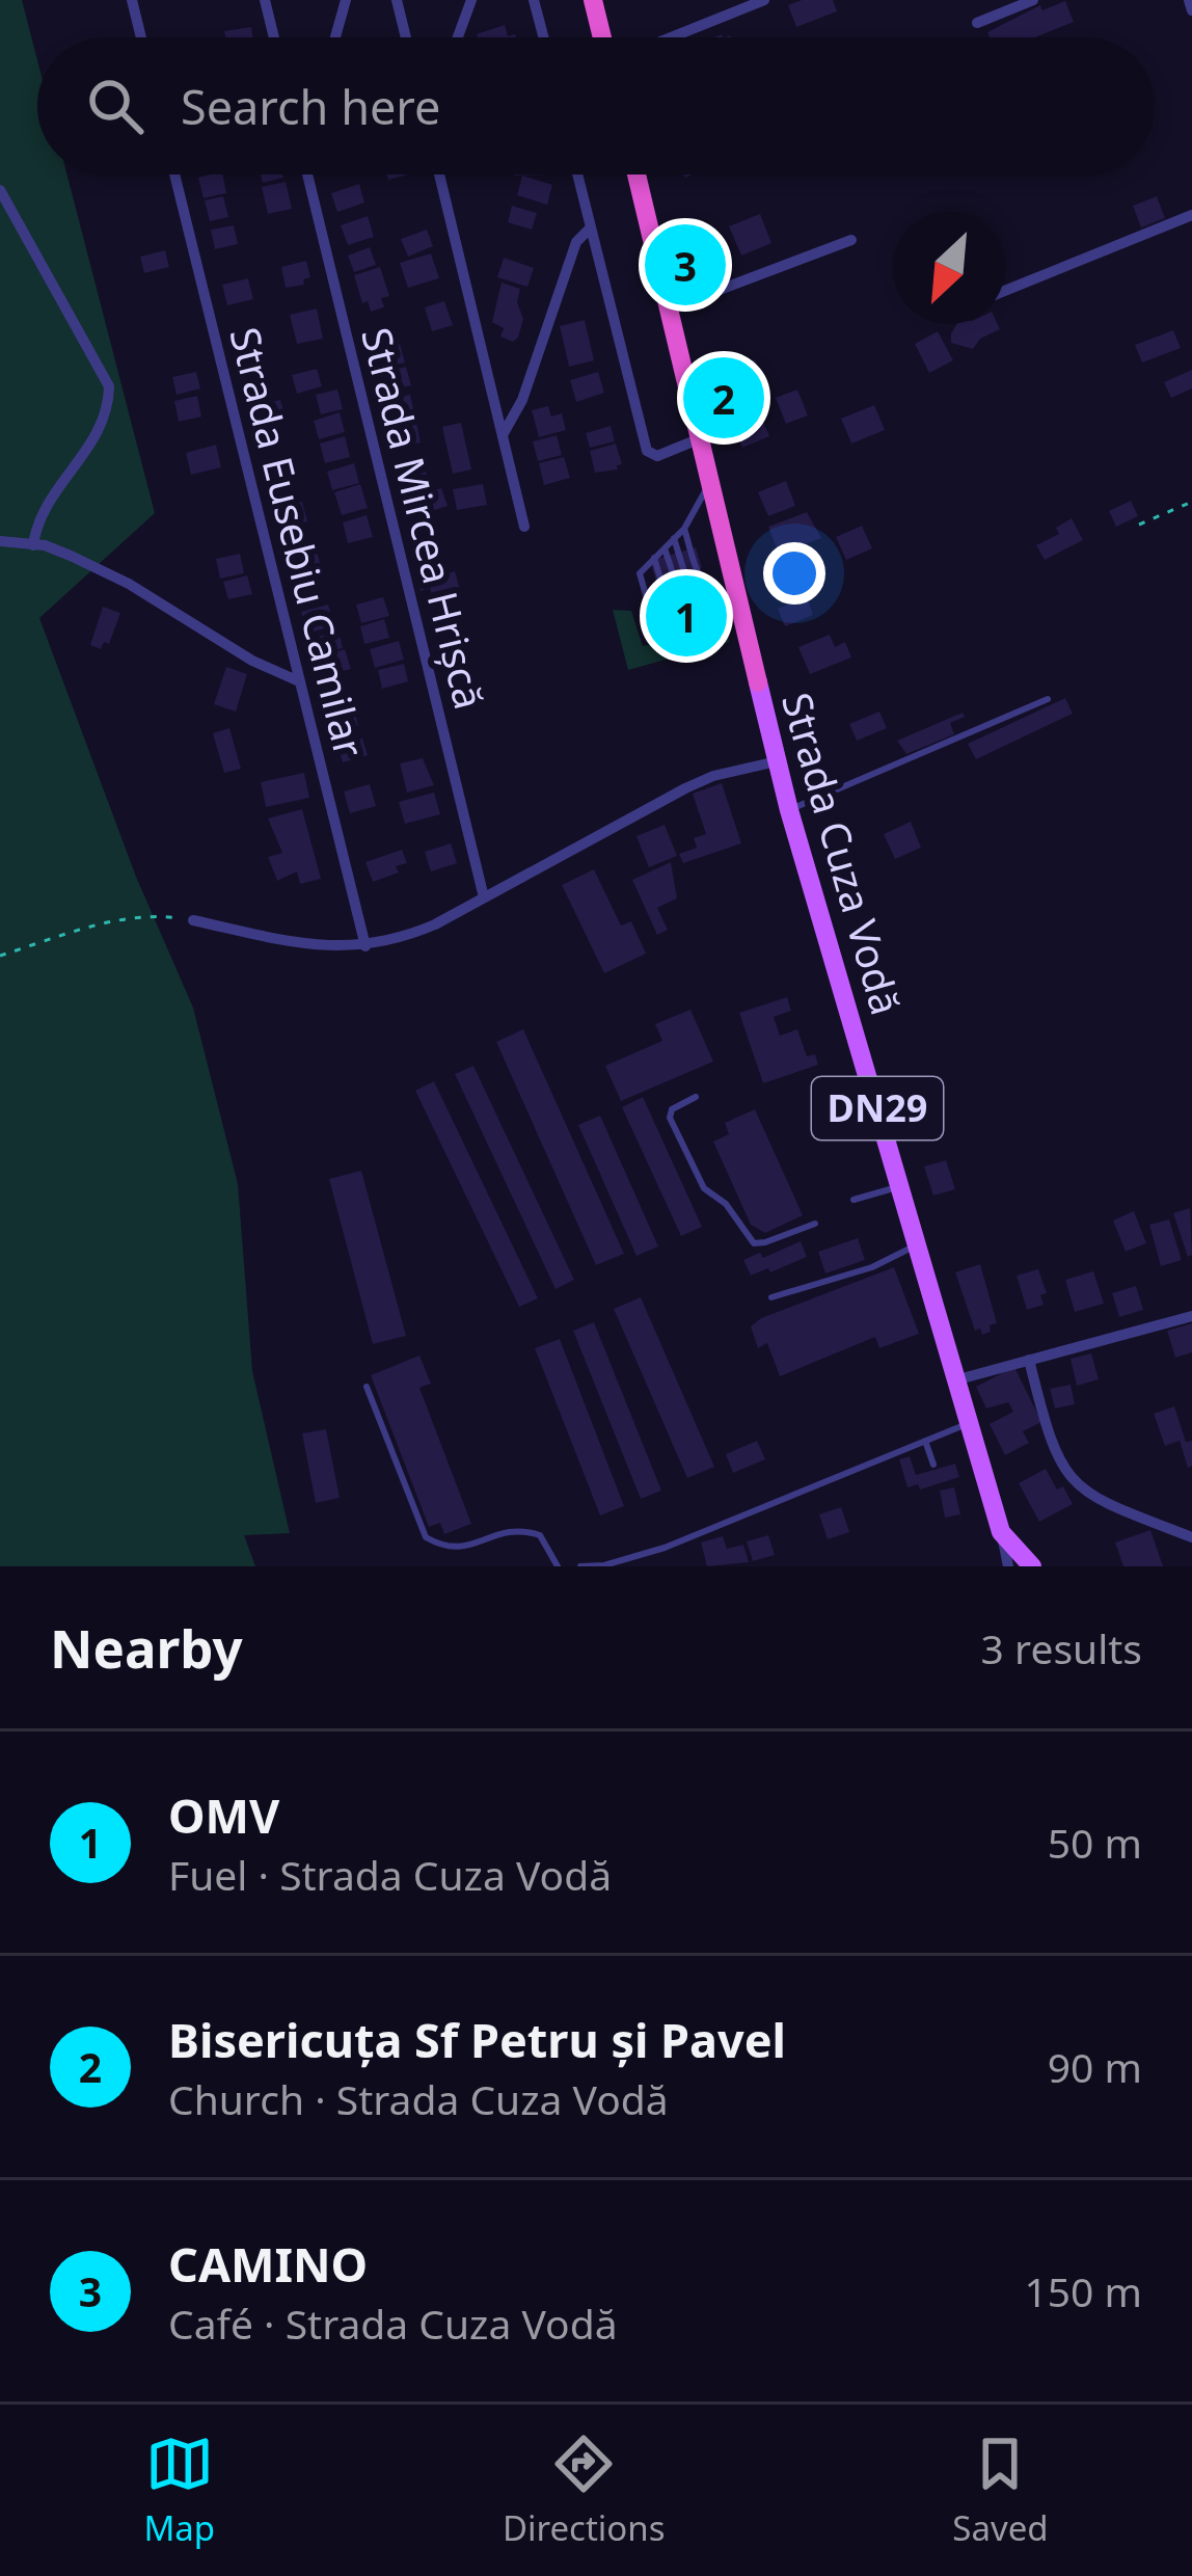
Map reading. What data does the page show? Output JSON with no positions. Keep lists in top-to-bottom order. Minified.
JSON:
{"streets":{"highway":["Strada Cuza Vodă","DN29"],"street":["Strada Mircea Hrișcă","Strada Eusebiu Camilar"]},"crossings":[["Strada Cuza Vodă","DN29"]],"north":"bottom left","page":{"search":"Search here","pins":["3","2","1"],"heading":["Nearby","3 results"],"list":[{"mark":"1","name":"OMV","note":"Fuel · Strada Cuza Vodă","value":"50 m"},{"mark":"2","name":"Bisericuța Sf Petru și Pavel","note":"Church · Strada Cuza Vodă","value":"90 m"},{"mark":"3","name":"CAMINO","note":"Café · Strada Cuza Vodă","value":"150 m"}],"nav":["Map","Directions","Saved"]}}
